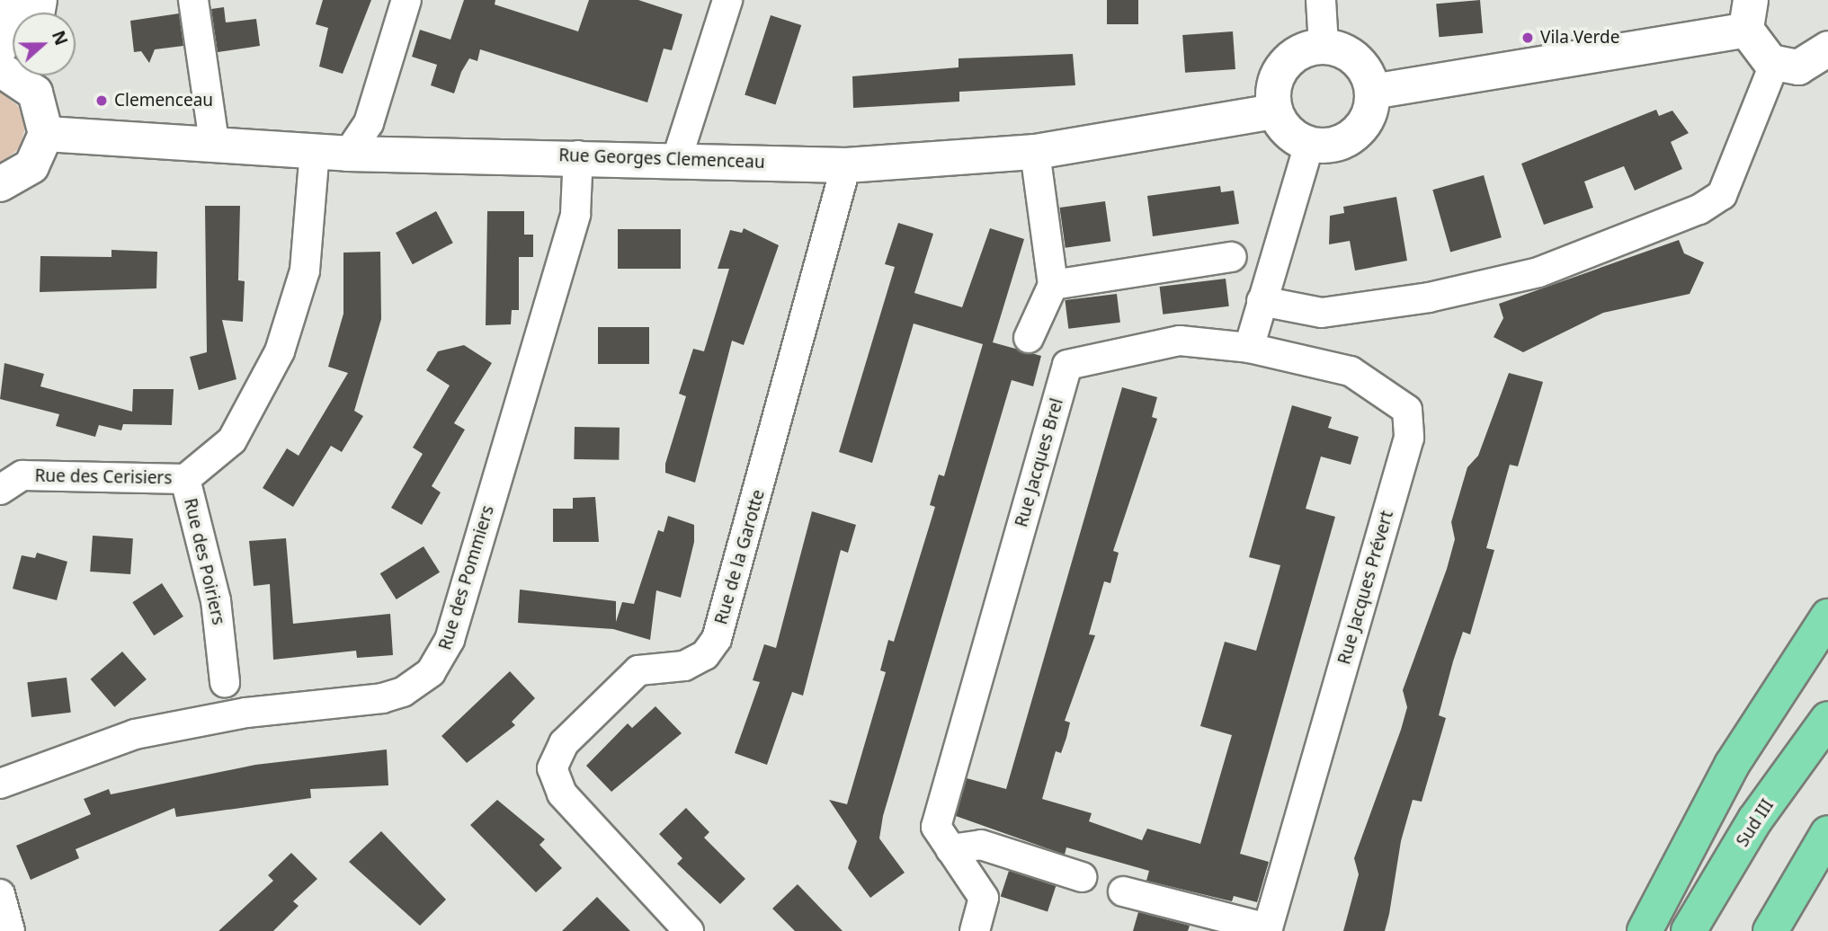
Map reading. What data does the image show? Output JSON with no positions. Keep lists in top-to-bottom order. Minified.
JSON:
{"streets":{"highway":["Sud III"],"street":["Rue Georges Clemenceau","Rue Jacques Brel","Rue des Cerisiers","Rue de la Garotte","Rue des Poiriers","Rue des Pommiers","Rue Jacques Prévert"]},"crossings":[["Rue Georges Clemenceau","Rue des Cerisiers"],["Rue Georges Clemenceau","Rue de la Garotte"],["Rue Georges Clemenceau","Rue des Pommiers"],["Rue Jacques Brel","Rue Jacques Prévert"],["Rue des Cerisiers","Rue des Poiriers"]],"places":["Vila Verde","Clemenceau"],"north":"right"}
